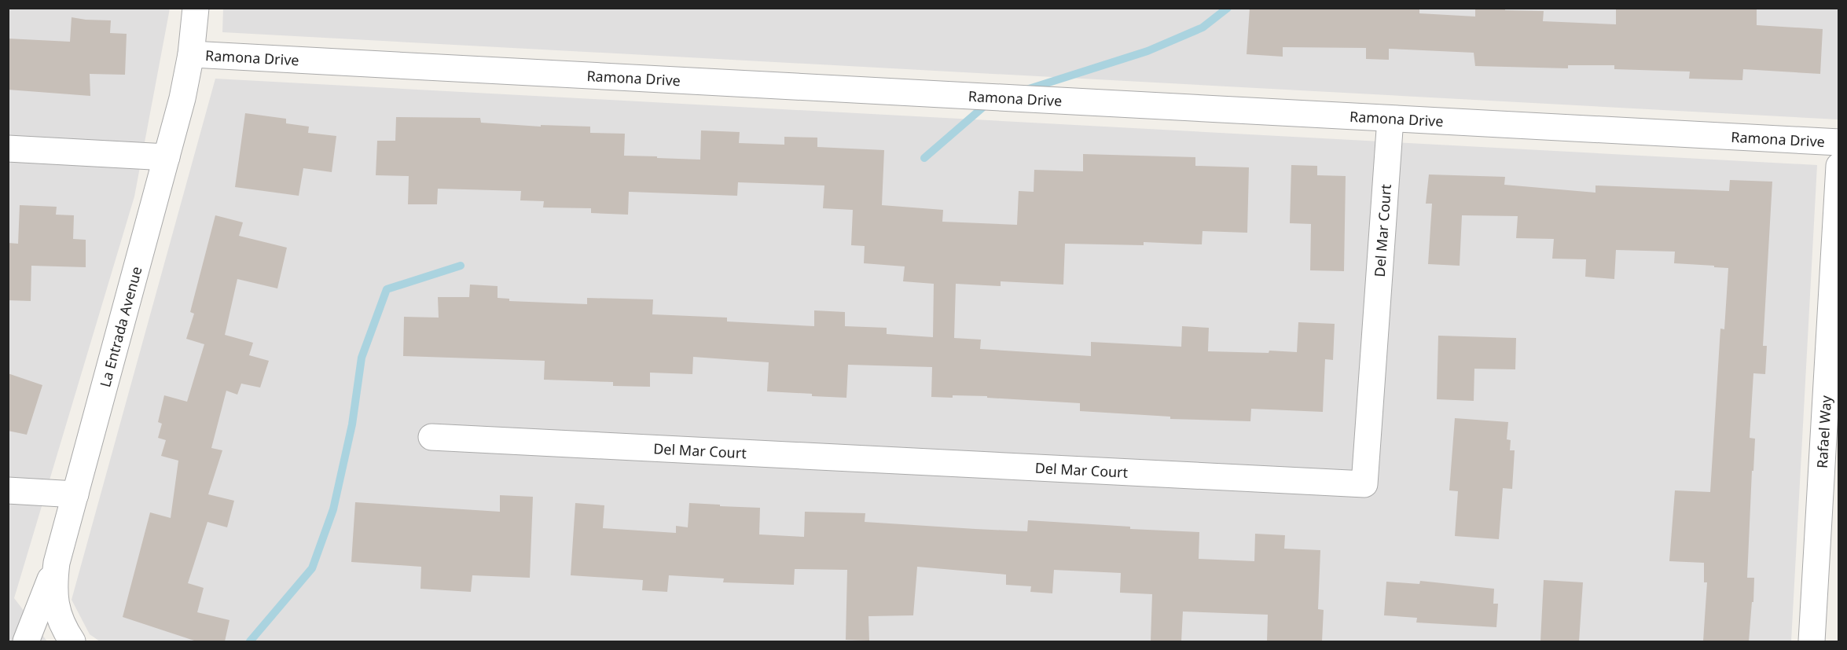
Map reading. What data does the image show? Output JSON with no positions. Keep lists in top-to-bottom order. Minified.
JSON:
{"streets":{"street":["Ramona Drive","Del Mar Court","La Entrada Avenue","Rafael Way"]},"crossings":[["Ramona Drive","Del Mar Court"],["Ramona Drive","La Entrada Avenue"]]}
